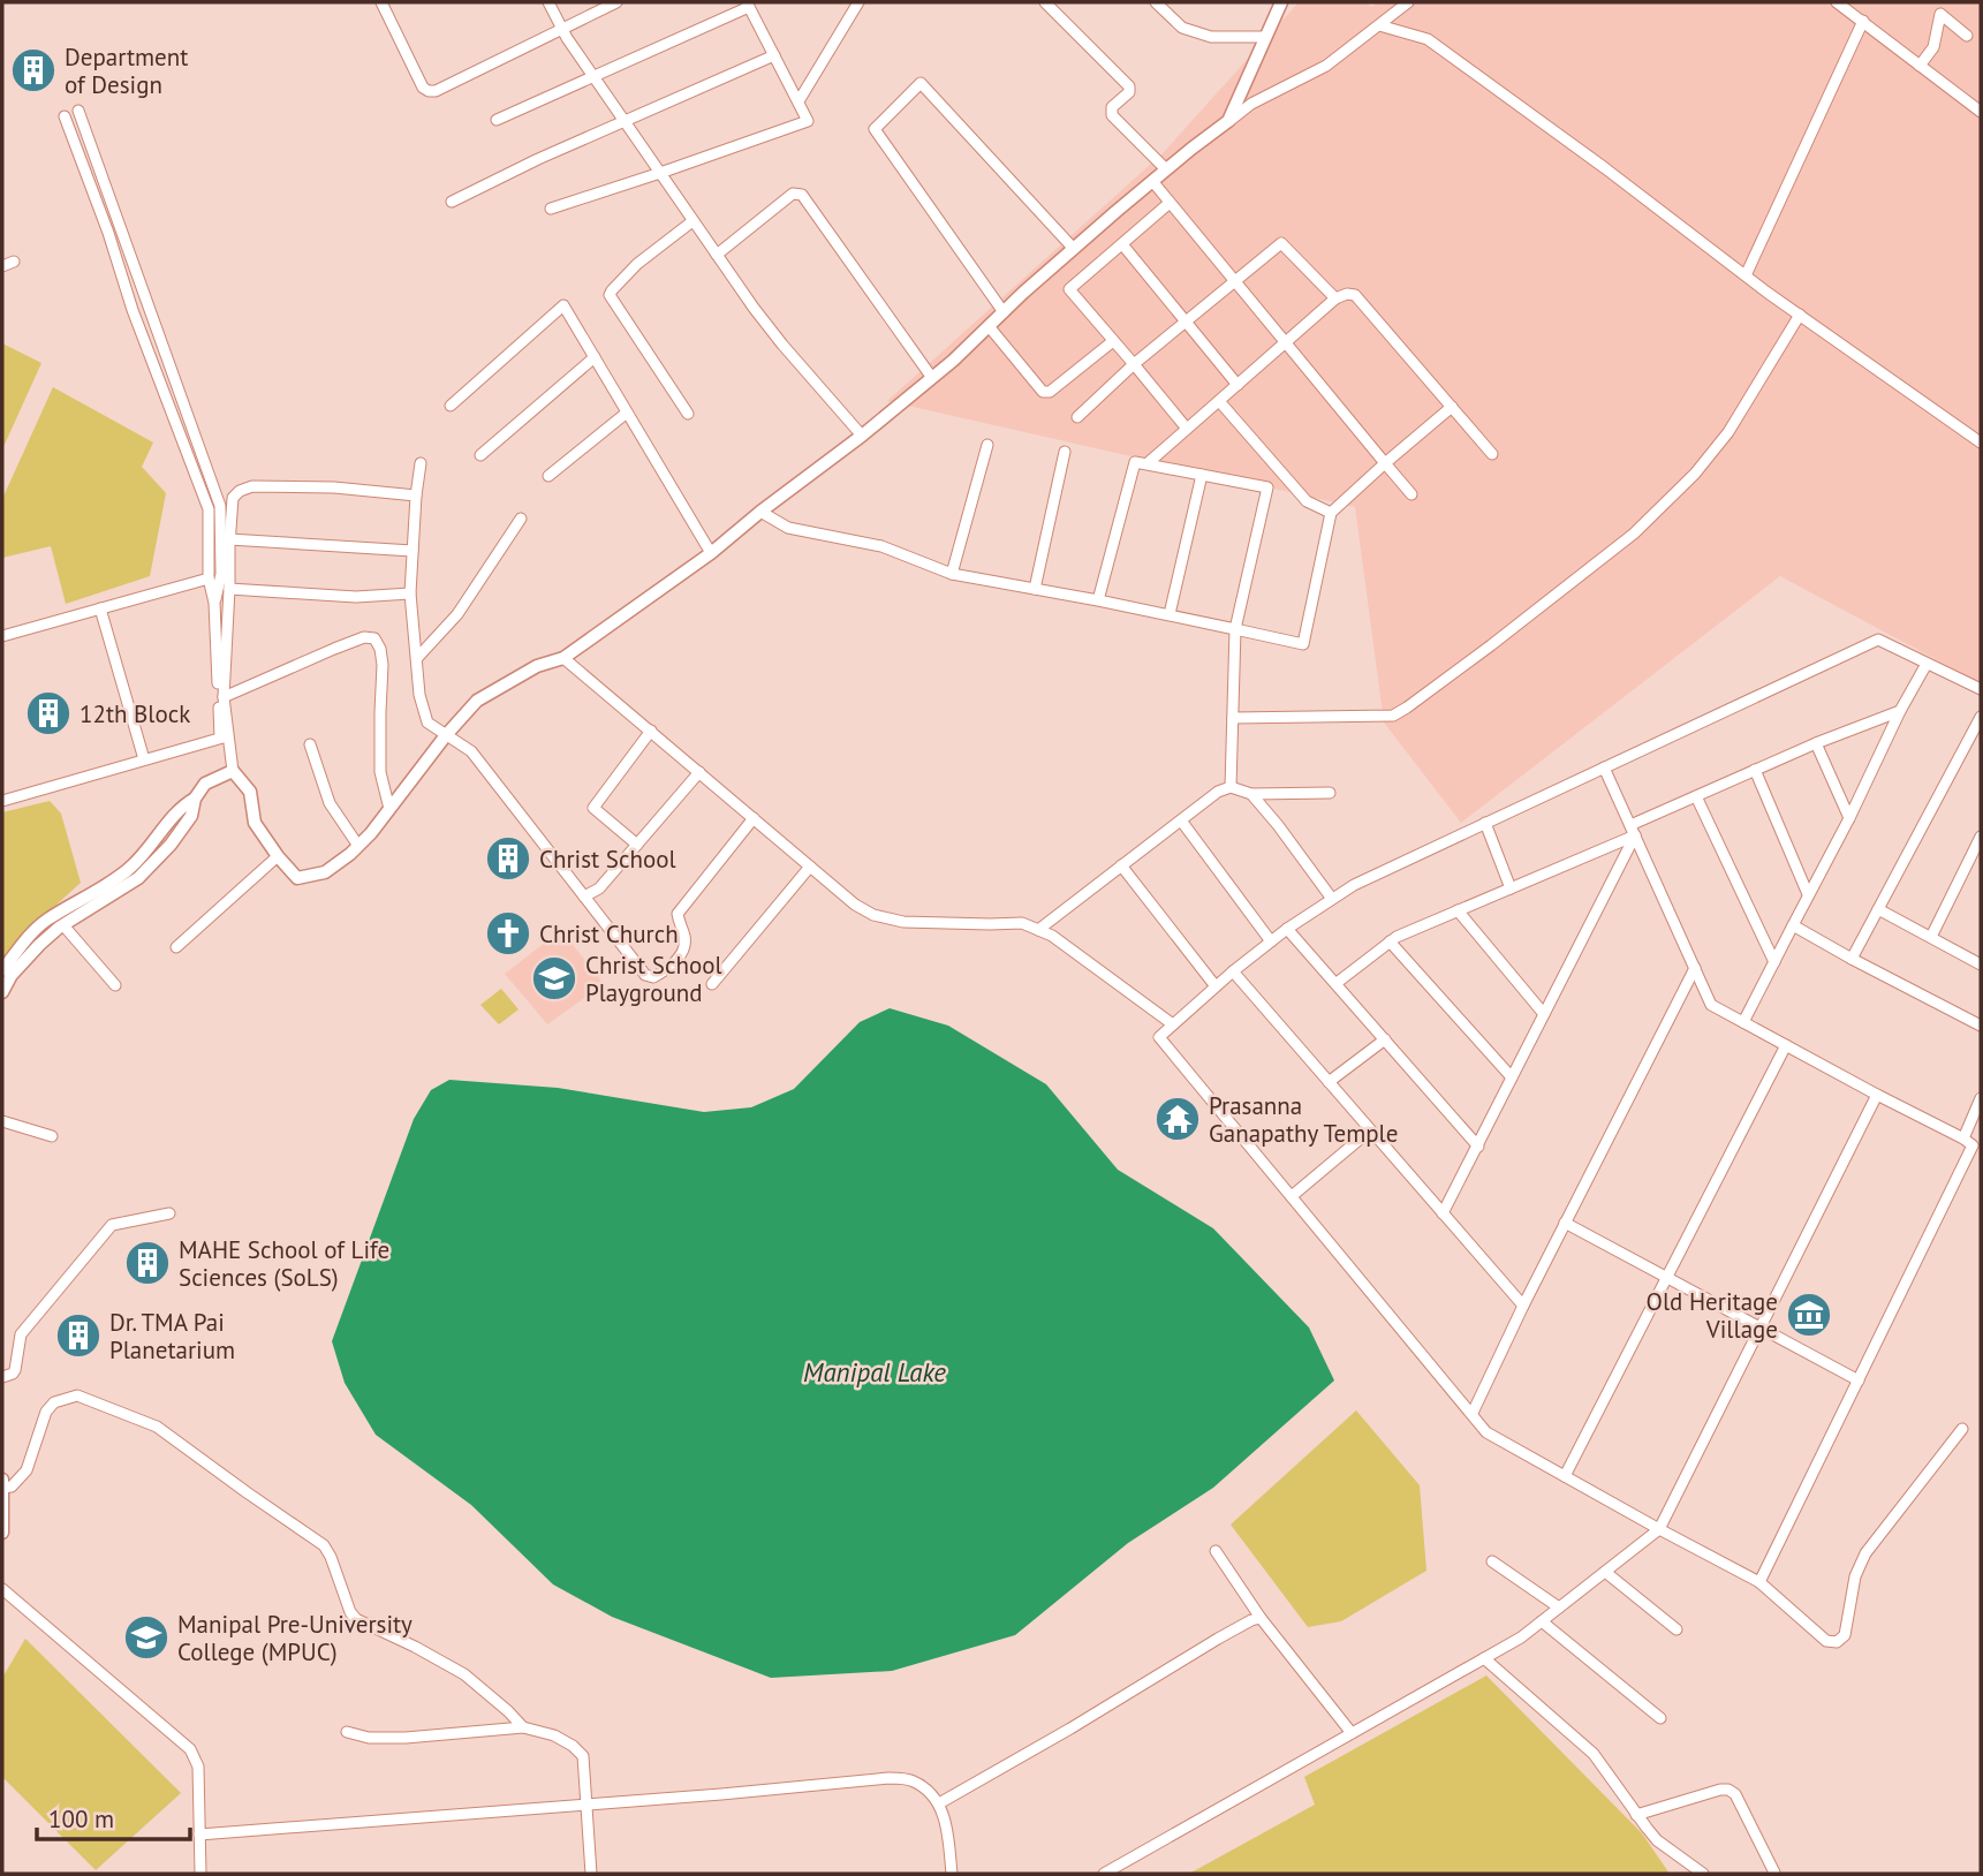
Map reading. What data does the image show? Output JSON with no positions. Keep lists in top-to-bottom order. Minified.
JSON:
{"water":["Manipal Lake"],"places":{"building":["Department of Design","12th Block","Christ School","MAHE School of Life Sciences (SoLS)","Dr. TMA Pai Planetarium"],"church":["Christ Church"],"school or university":["Christ School Playground","Manipal Pre-University College (MPUC)"],"temple":["Prasanna Ganapathy Temple"],"museum":["Old Heritage Village"]},"scale_bar":"100 m"}
